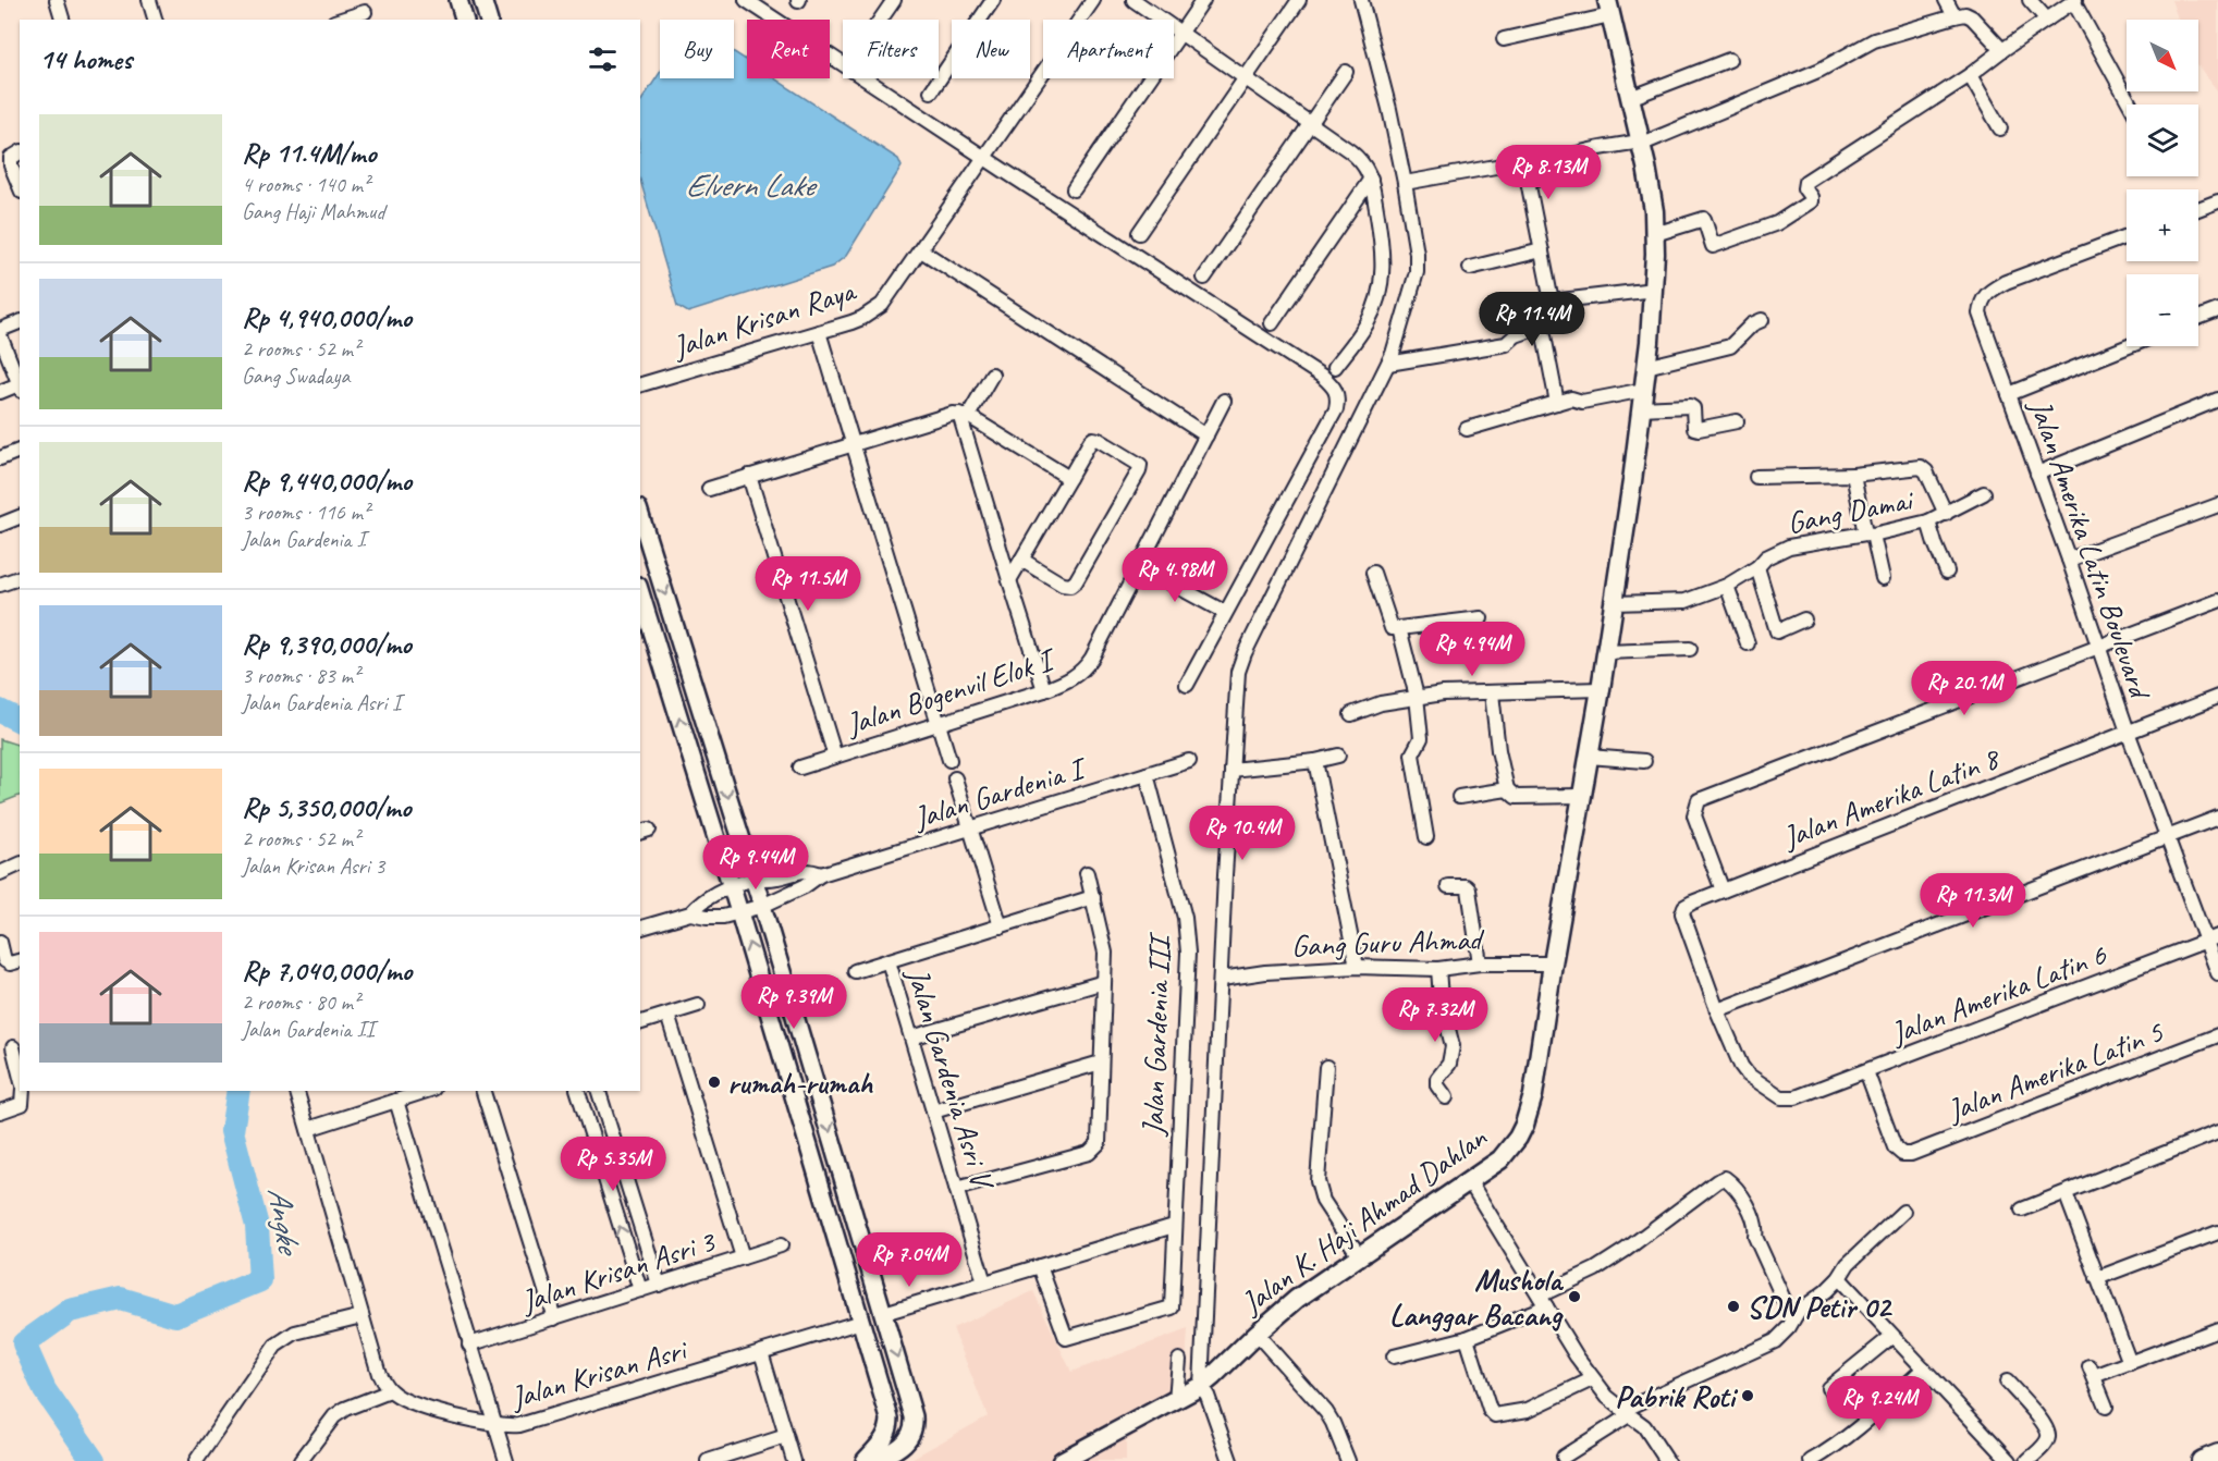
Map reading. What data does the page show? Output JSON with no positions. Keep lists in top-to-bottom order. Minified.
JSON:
{"streets":{"main road":["Jalan K. Haji Ahmad Dahlan"],"street":["Jalan Krisan Raya","Gang Damai","Jalan Amerika Latin Boulevard","Jalan Bogenvil Elok I","Jalan Gardenia I","Jalan Amerika Latin 8","Gang Guru Ahmad","Jalan Amerika Latin 6","Jalan Gardenia III","Jalan Amerika Latin 5","Jalan Gardenia Asri V","Jalan Krisan Asri 3","Jalan Krisan Asri"]},"crossings":[["Gang Damai","Jalan K. Haji Ahmad Dahlan"],["Jalan Amerika Latin Boulevard","Jalan Amerika Latin 8"],["Jalan Amerika Latin Boulevard","Jalan Amerika Latin 6"],["Jalan Gardenia I","Jalan Gardenia III"],["Jalan Amerika Latin 8","Jalan Amerika Latin 6"],["Gang Guru Ahmad","Jalan K. Haji Ahmad Dahlan"],["Jalan Amerika Latin 6","Jalan Amerika Latin 5"]],"water":["Elvern Lake","Angke"],"places":["rumah-rumah","Mushola Langgar Bacang","SDN Petir 02","Pabrik Roti"],"north":"bottom right","page":{"map_buttons":["+","−"],"chip":["Buy","Rent","Filters","New","Apartment"],"heading":"14 homes","list":[{"name":"Rp 11.4M/mo","note":"4 rooms · 140 m² · Gang Haji Mahmud"},{"name":"Rp 4,940,000/mo","note":"2 rooms · 52 m² · Gang Swadaya"},{"name":"Rp 9,440,000/mo","note":"3 rooms · 116 m² · Jalan Gardenia I"},{"name":"Rp 9,390,000/mo","note":"3 rooms · 83 m² · Jalan Gardenia Asri I"},{"name":"Rp 5,350,000/mo","note":"2 rooms · 52 m² · Jalan Krisan Asri 3"},{"name":"Rp 7,040,000/mo","note":"2 rooms · 80 m² · Jalan Gardenia II"}],"price":["Rp 8.13M","Rp 11.4M","Rp 4.98M","Rp 11.5M","Rp 4.94M","Rp 20.1M","Rp 10.4M","Rp 9.44M","Rp 11.3M","Rp 9.39M","Rp 7.32M","Rp 5.35M","Rp 7.04M","Rp 9.24M"]}}
